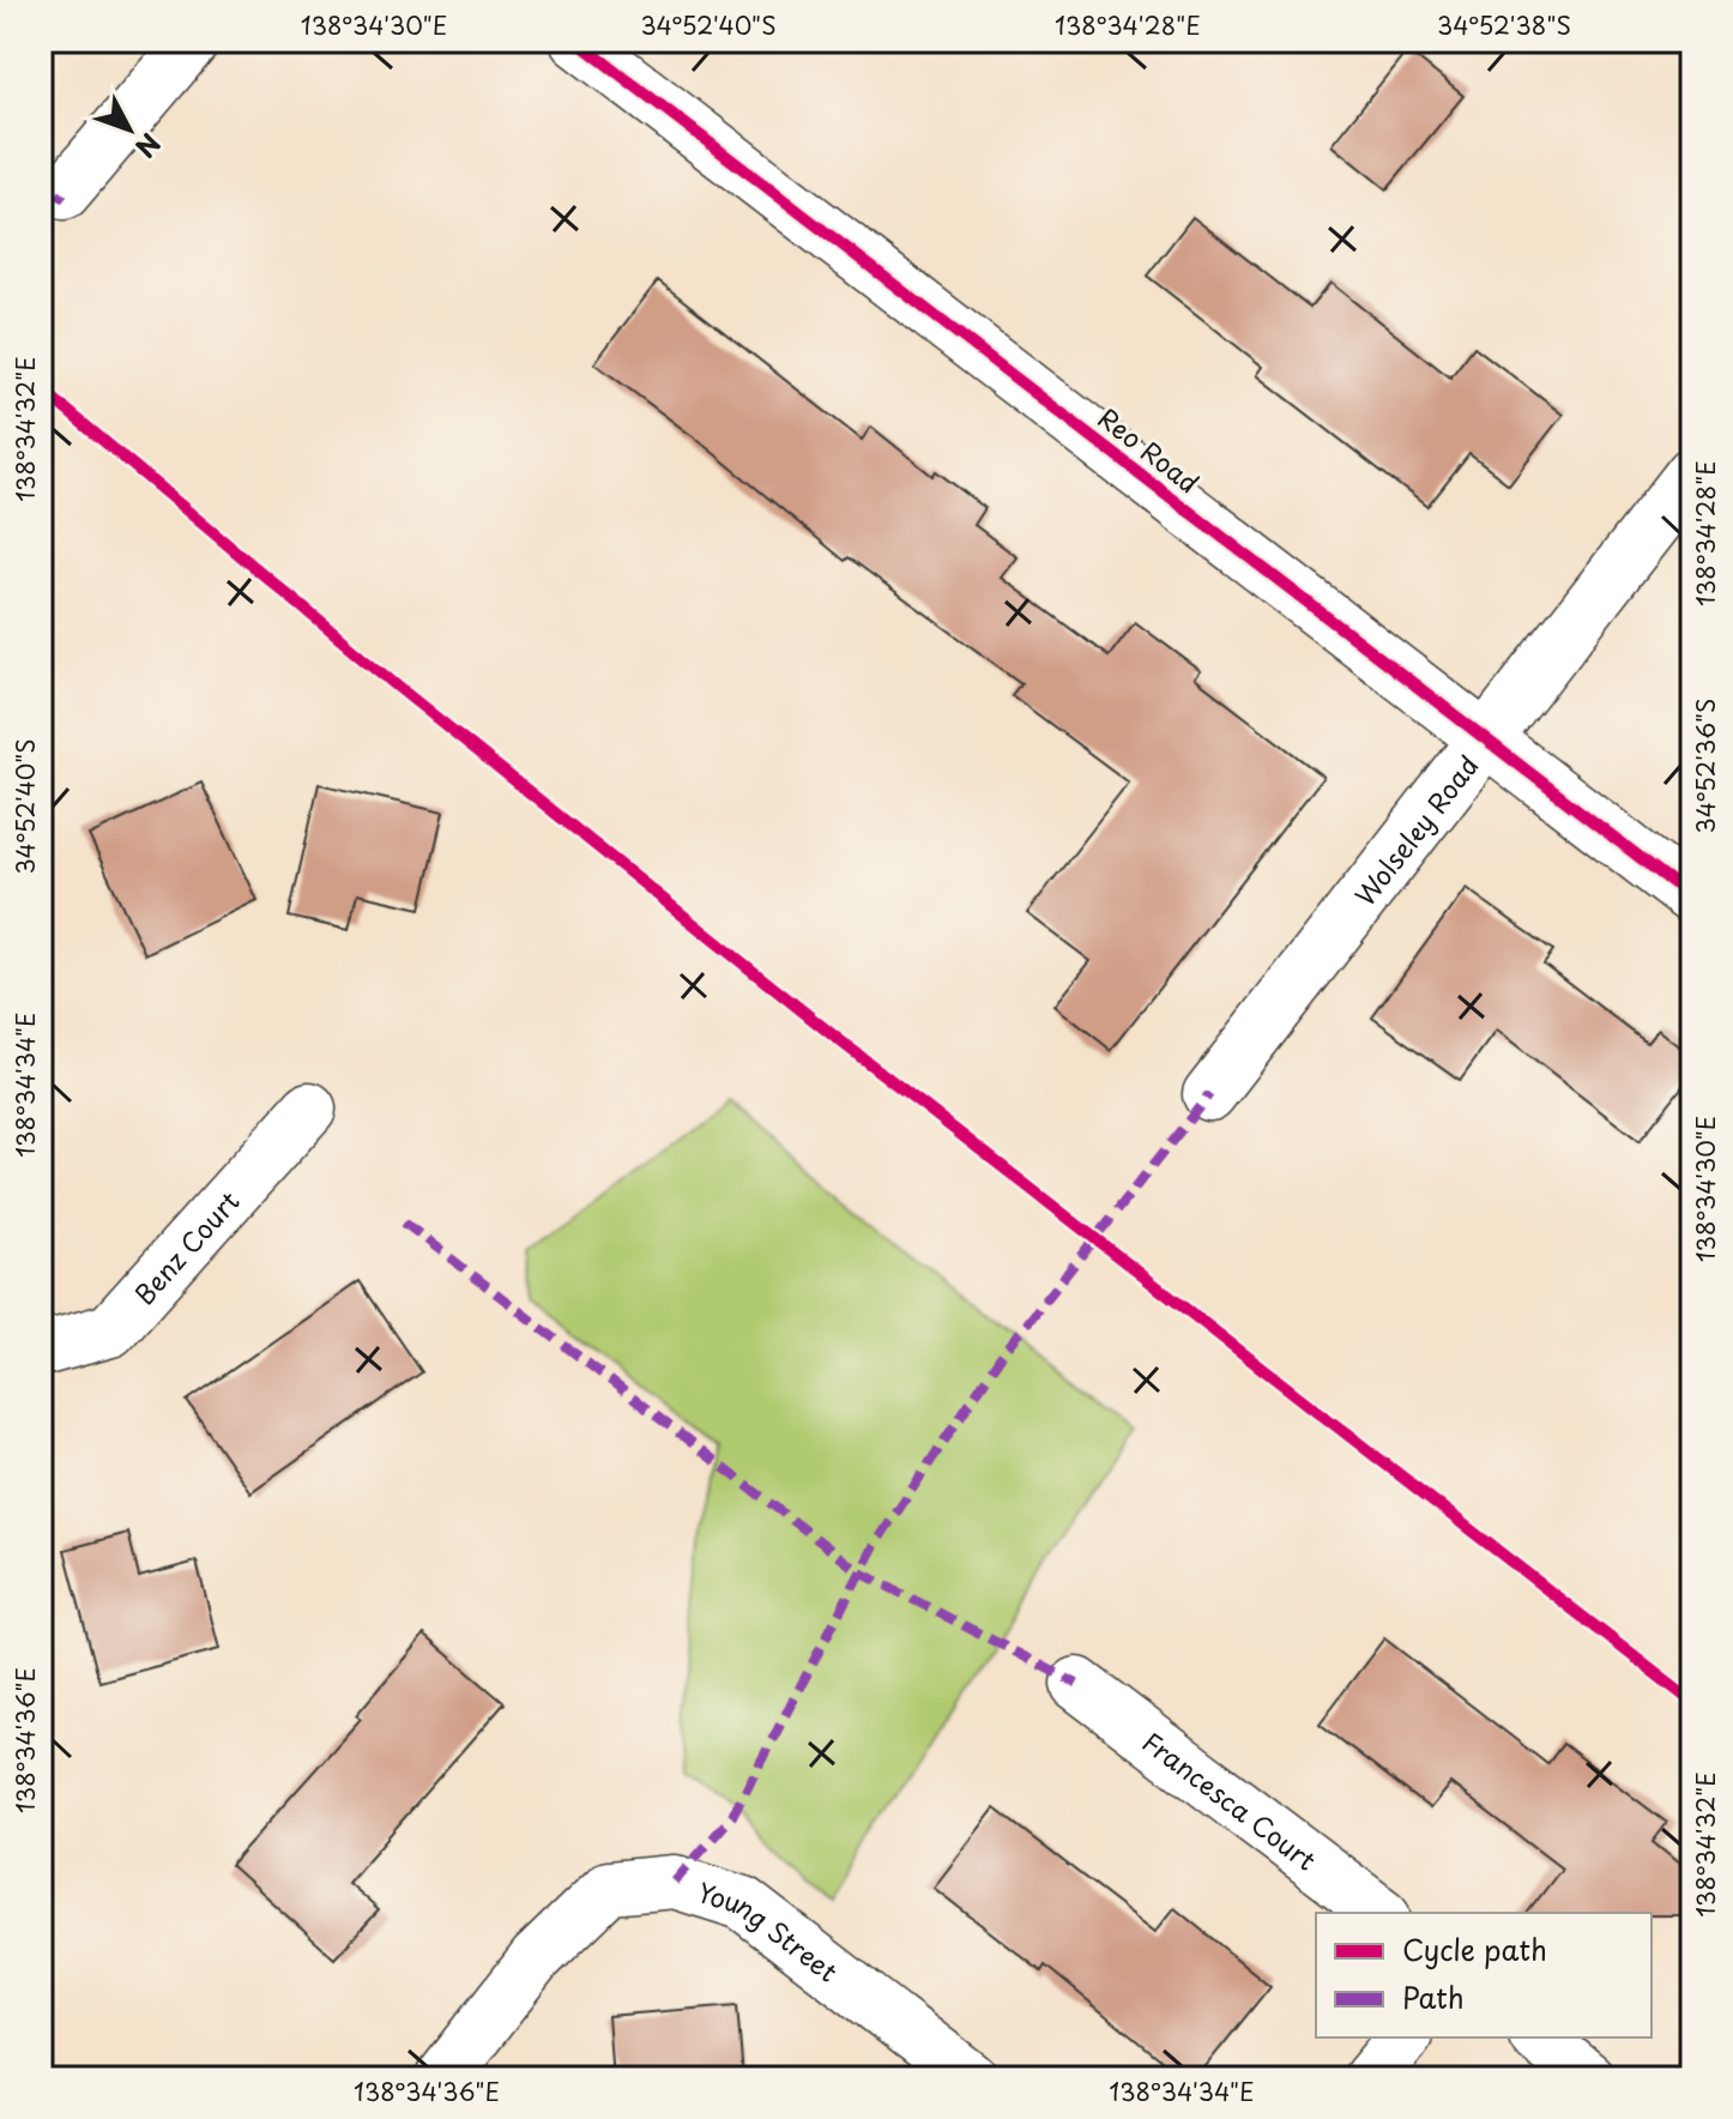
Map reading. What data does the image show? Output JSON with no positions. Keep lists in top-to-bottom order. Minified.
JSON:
{"streets":{"street":["Reo Road","Wolseley Road","Benz Court","Francesca Court","Young Street"]},"crossings":[["Reo Road","Wolseley Road"]],"legend":["Cycle path","Path"],"north":"bottom right","coordinates":["138°34'30\"E","34°52'40\"S","138°34'28\"E","34°52'38\"S","138°34'32\"E","34°52'36\"S","138°34'34\"E","138°34'36\"E"]}
